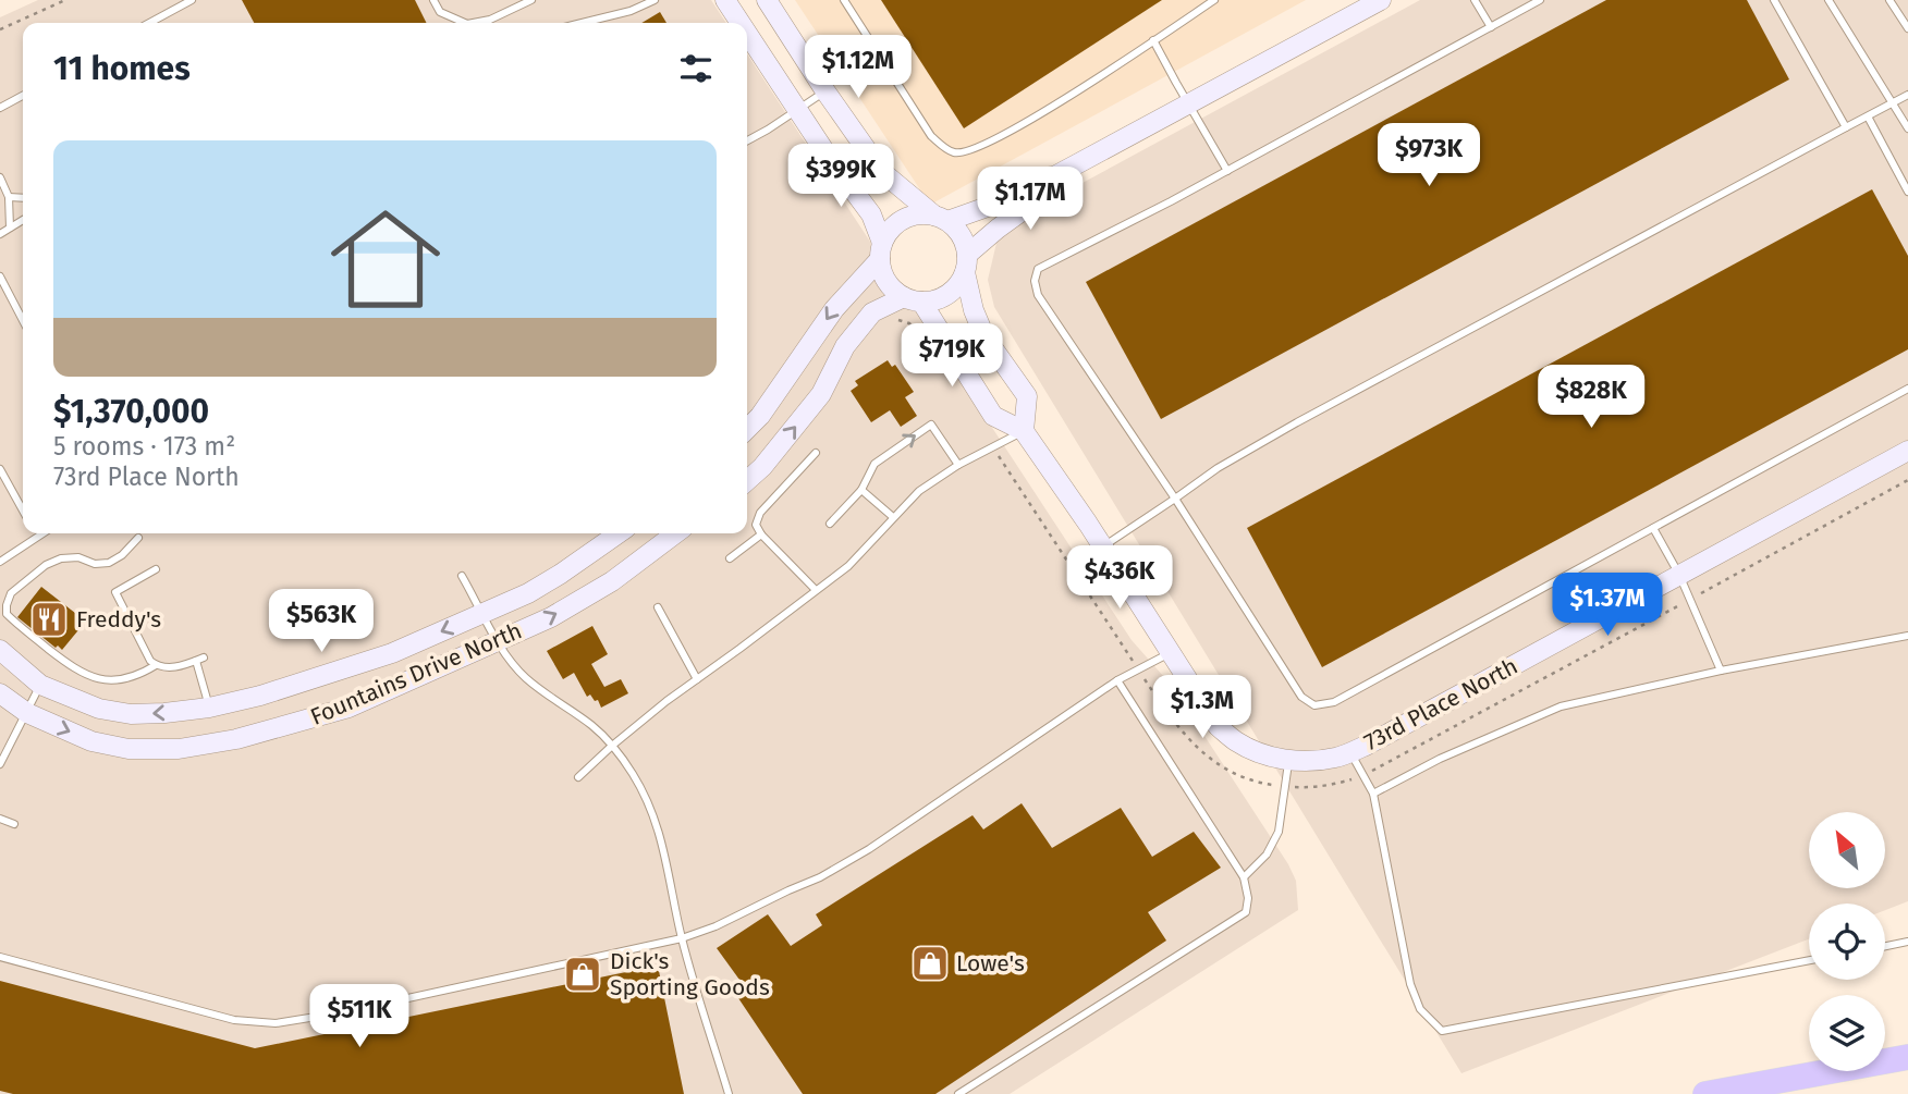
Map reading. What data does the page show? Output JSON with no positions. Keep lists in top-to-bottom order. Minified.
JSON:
{"streets":{"street":["Fountains Drive North","73rd Place North"]},"places":{"restaurant":["Freddy's"],"shop":["Lowe's","Dick's Sporting Goods"]},"north":"top left","page":{"heading":"11 homes","price":["$1.12M","$973K","$399K","$1.17M","$719K","$828K","$436K","$1.37M","$563K","$1.3M","$511K"],"list":[{"name":"$1,370,000","note":"5 rooms · 173 m² · 73rd Place North"}]}}
